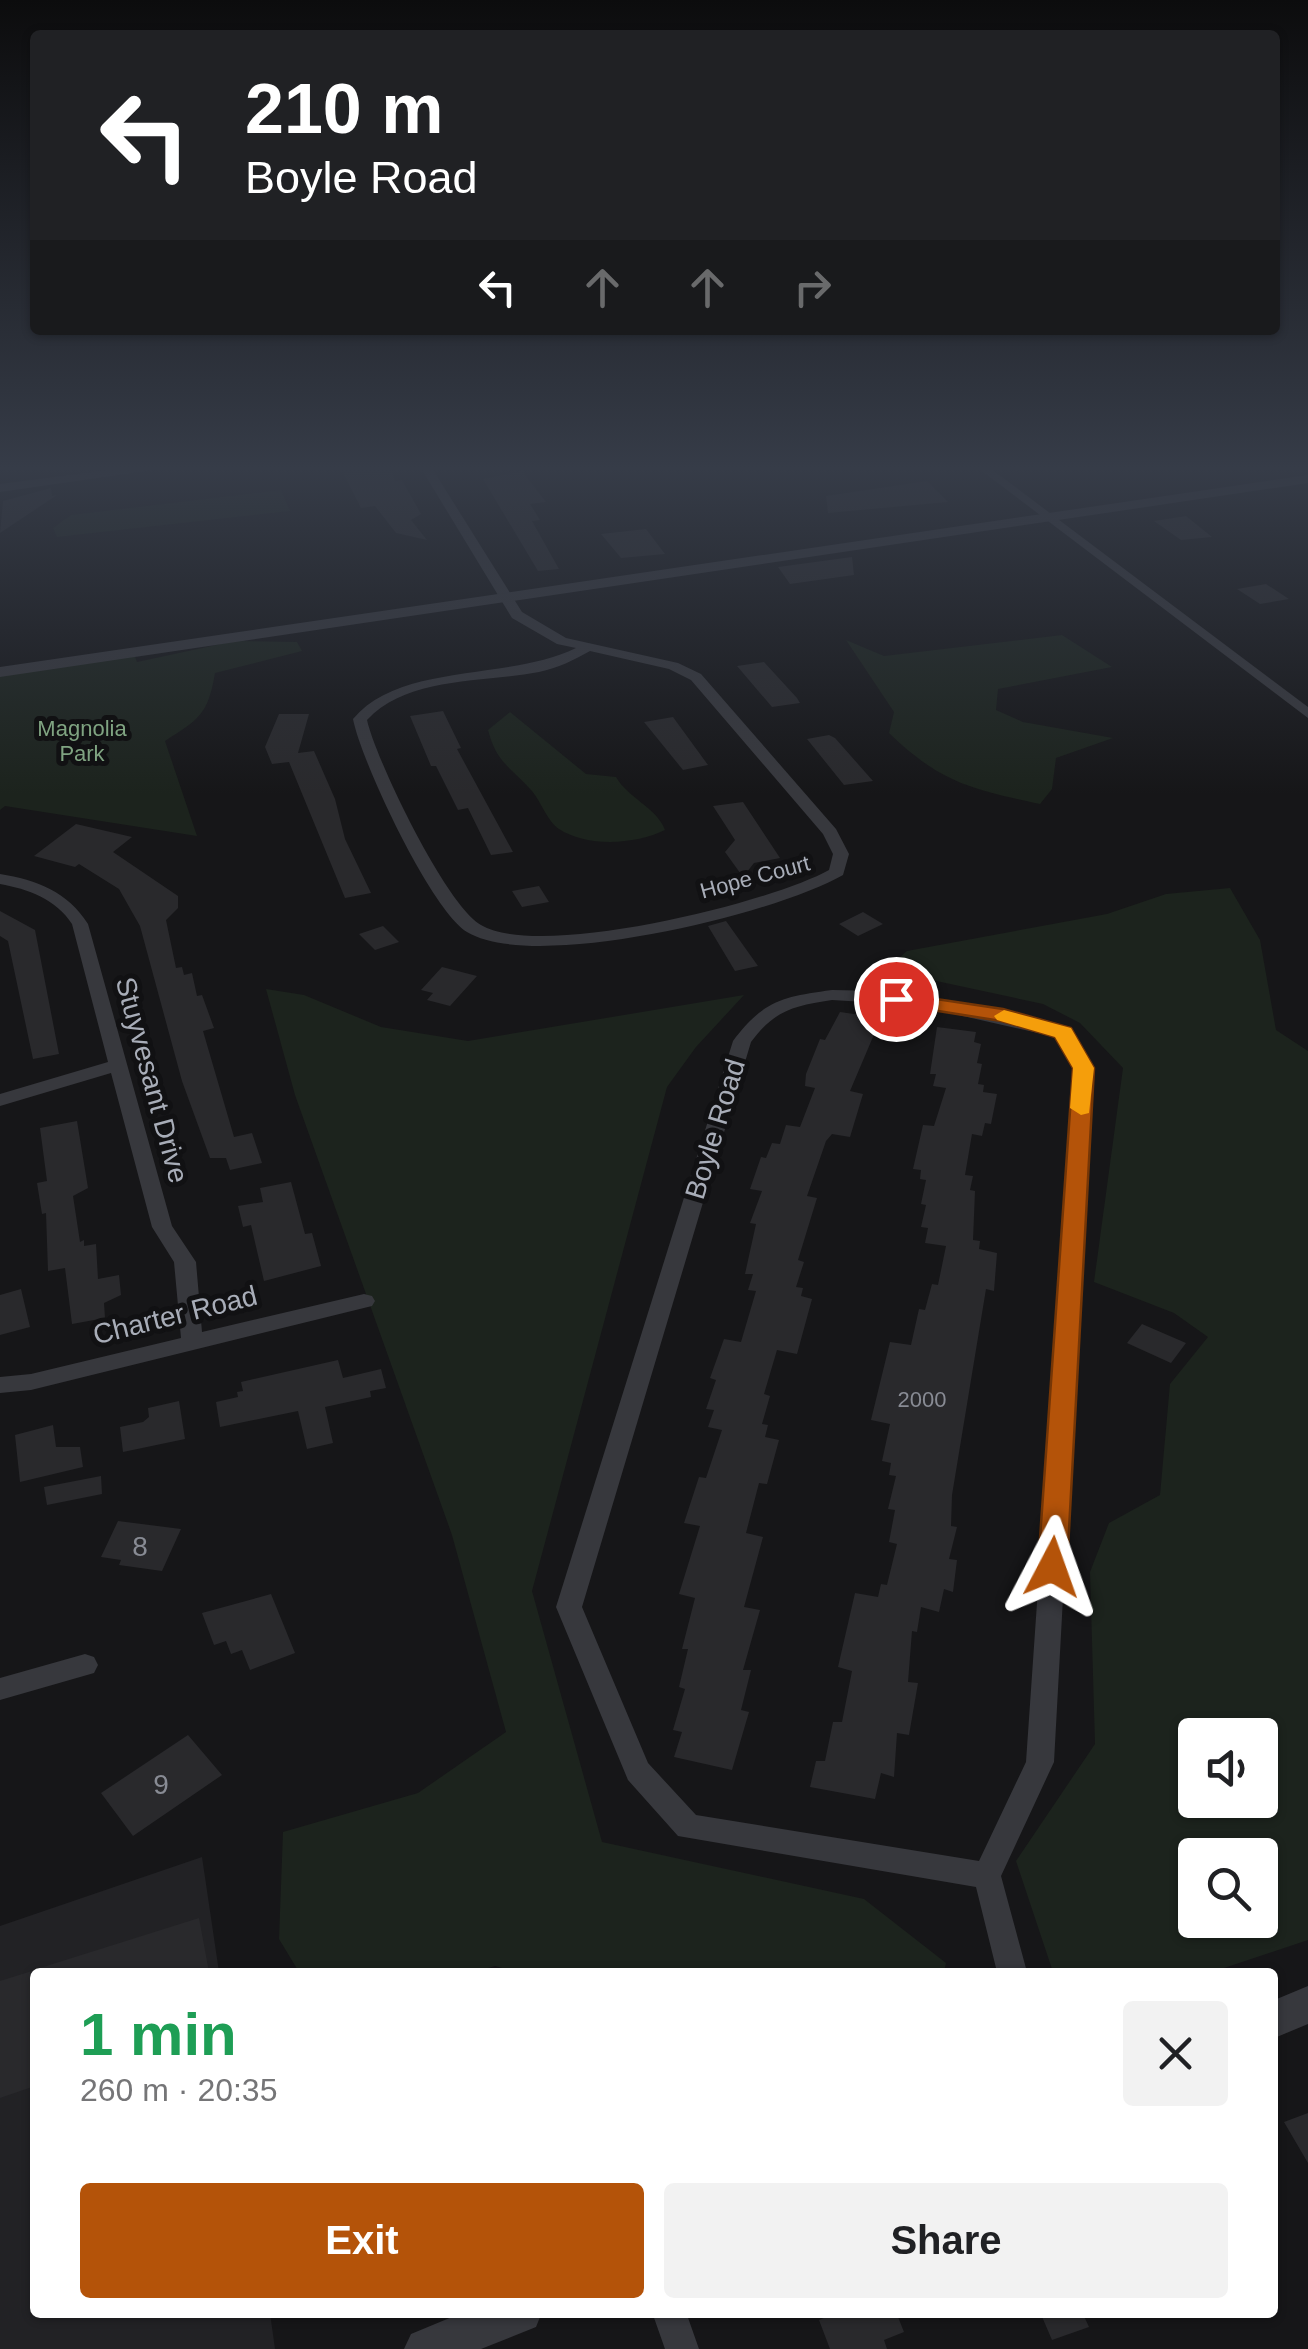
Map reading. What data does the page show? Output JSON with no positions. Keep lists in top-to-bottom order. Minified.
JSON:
{"streets":{"street":["Hope Court","Stuyvesant Drive","Boyle Road","Charter Road"]},"crossings":[["Stuyvesant Drive","Charter Road"]],"parks":["Magnolia Park"],"house_numbers":["2000","8","9"],"page":{"turn":["210 m","Boyle Road"],"heading":["1 min","260 m · 20:35"],"buttons":["Exit","Share"]}}
